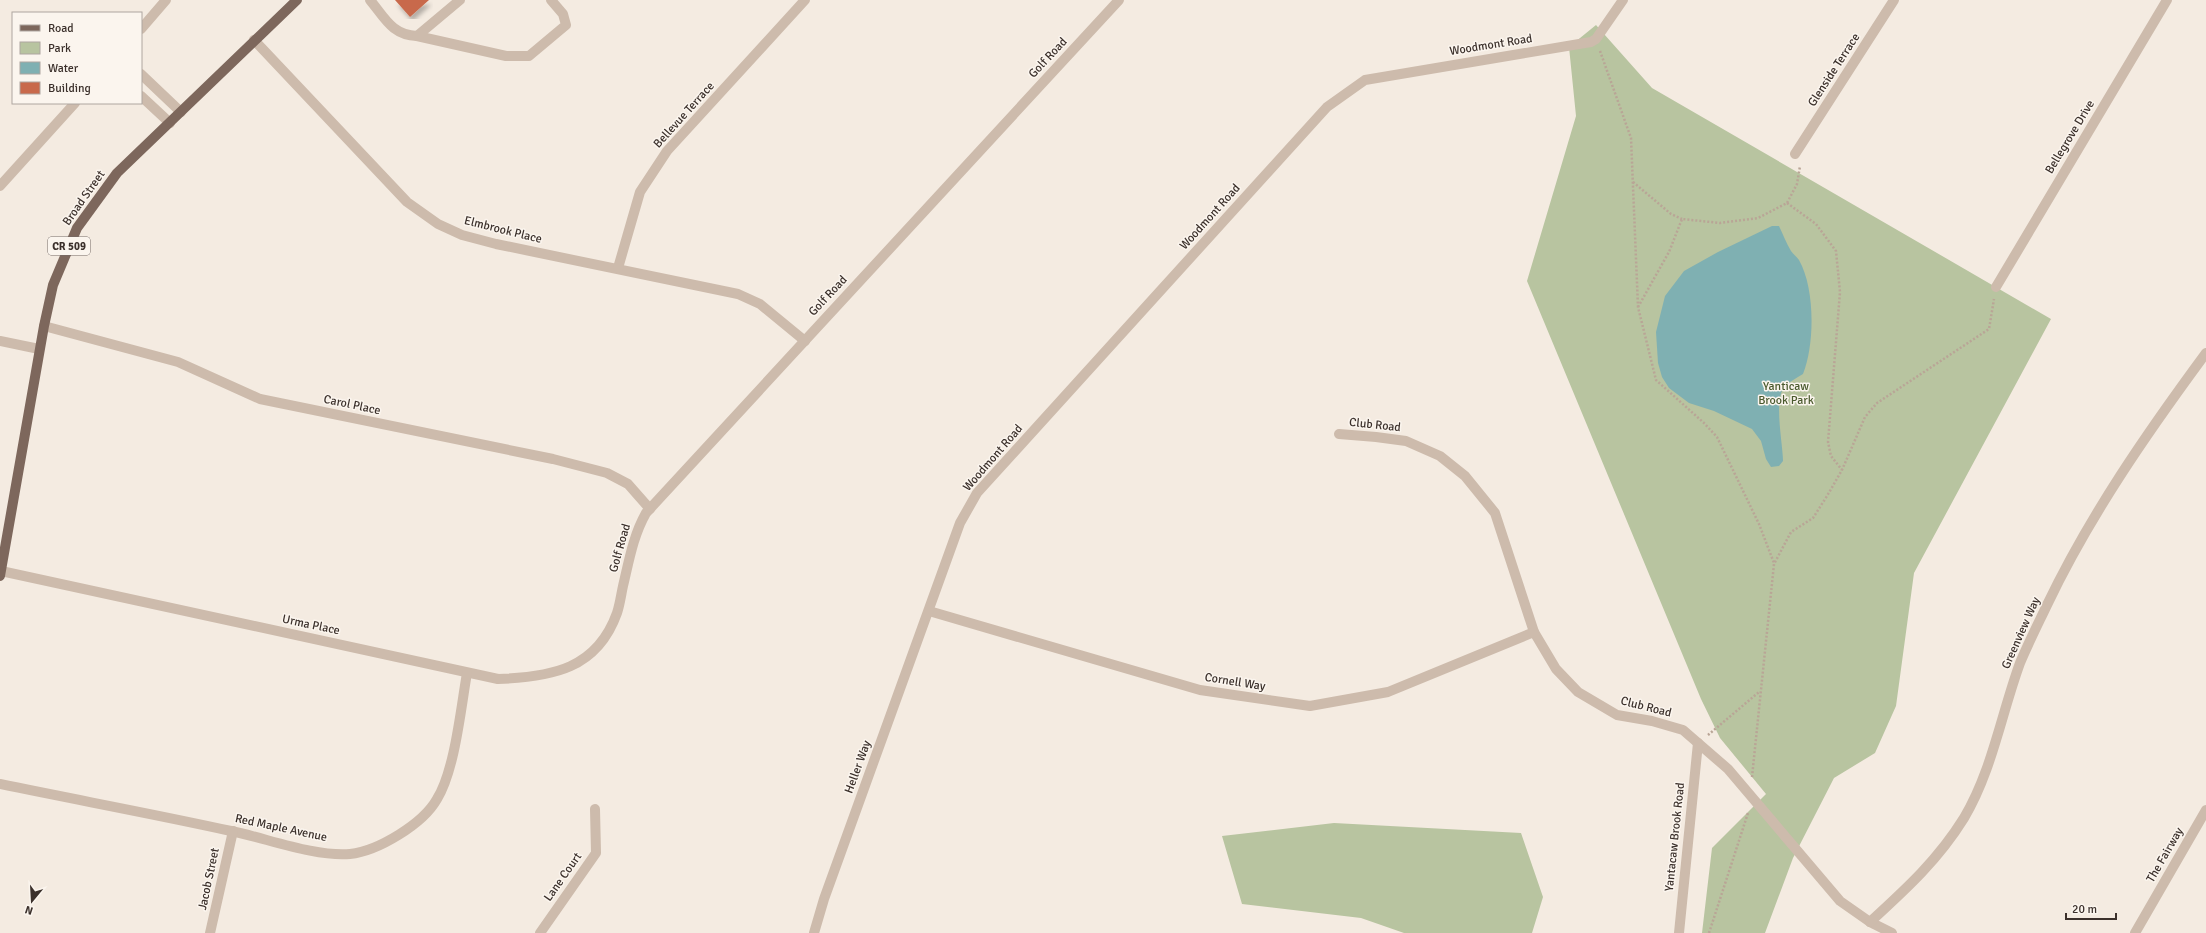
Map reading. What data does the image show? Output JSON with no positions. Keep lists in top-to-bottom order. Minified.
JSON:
{"streets":{"main road":["Broad Street","CR 509"],"street":["Woodmont Road","Golf Road","Glenside Terrace","Bellevue Terrace","Bellegrove Drive","Elmbrook Place","Carol Place","Club Road","Urma Place","Greenview Way","Cornell Way","Heller Way","Red Maple Avenue","Yantacaw Brook Road","The Fairway","Lane Court","Jacob Street"]},"crossings":[["Woodmont Road","Cornell Way"],["Woodmont Road","Heller Way"],["Golf Road","Elmbrook Place"],["Golf Road","Carol Place"],["Golf Road","Urma Place"],["Bellevue Terrace","Elmbrook Place"],["Broad Street","Elmbrook Place"],["Broad Street","Carol Place"],["Broad Street","Urma Place"],["Club Road","Greenview Way"],["Club Road","Cornell Way"],["Club Road","Yantacaw Brook Road"],["Urma Place","Red Maple Avenue"],["Cornell Way","Heller Way"],["Red Maple Avenue","Jacob Street"]],"parks":["Yanticaw Brook Park"],"legend":["Road","Park","Water","Building"],"scale_bar":"20 m","north":"bottom"}
